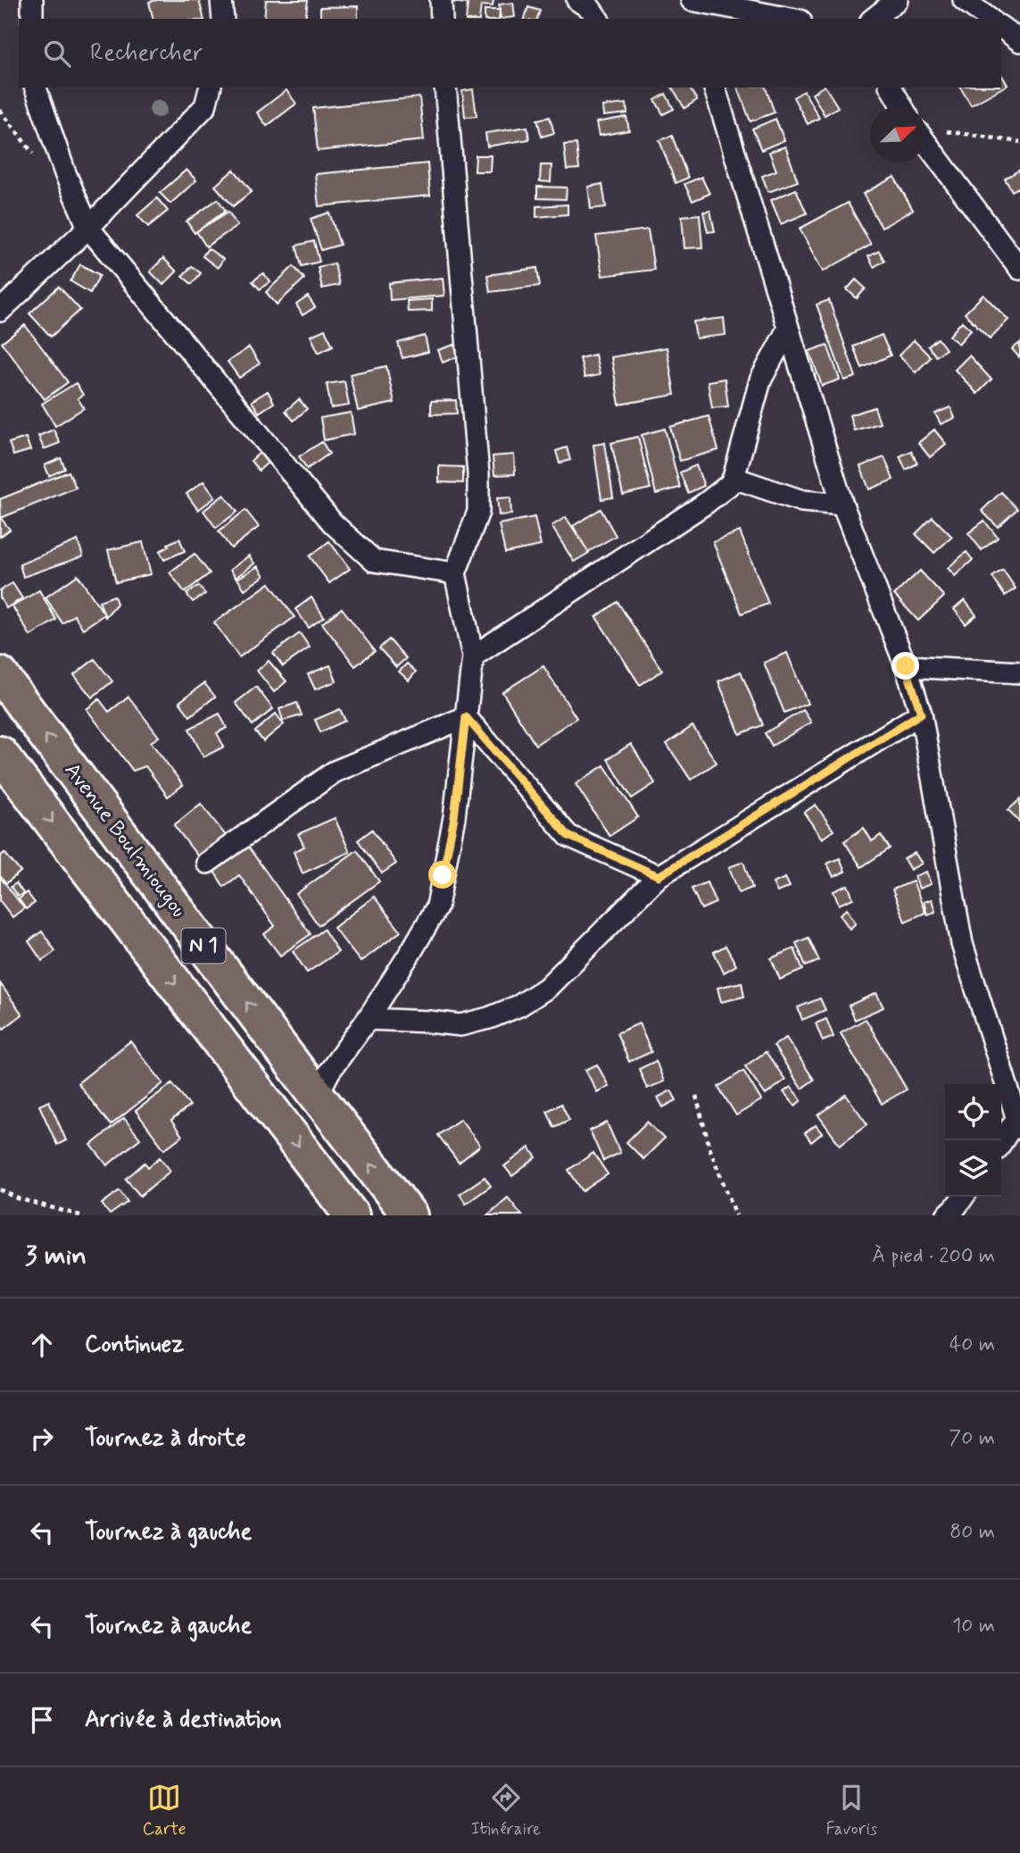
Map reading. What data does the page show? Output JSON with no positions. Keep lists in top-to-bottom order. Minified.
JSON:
{"streets":{"highway":["Avenue Boulmiougou","N 1"]},"north":"top right","page":{"search":"Rechercher","heading":["3 min","À pied · 200 m"],"list":[["Continuez","40 m"],["Tournez à droite","70 m"],["Tournez à gauche","80 m"],["Tournez à gauche","10 m"],"Arrivée à destination"],"nav":["Carte","Itinéraire","Favoris"]}}
